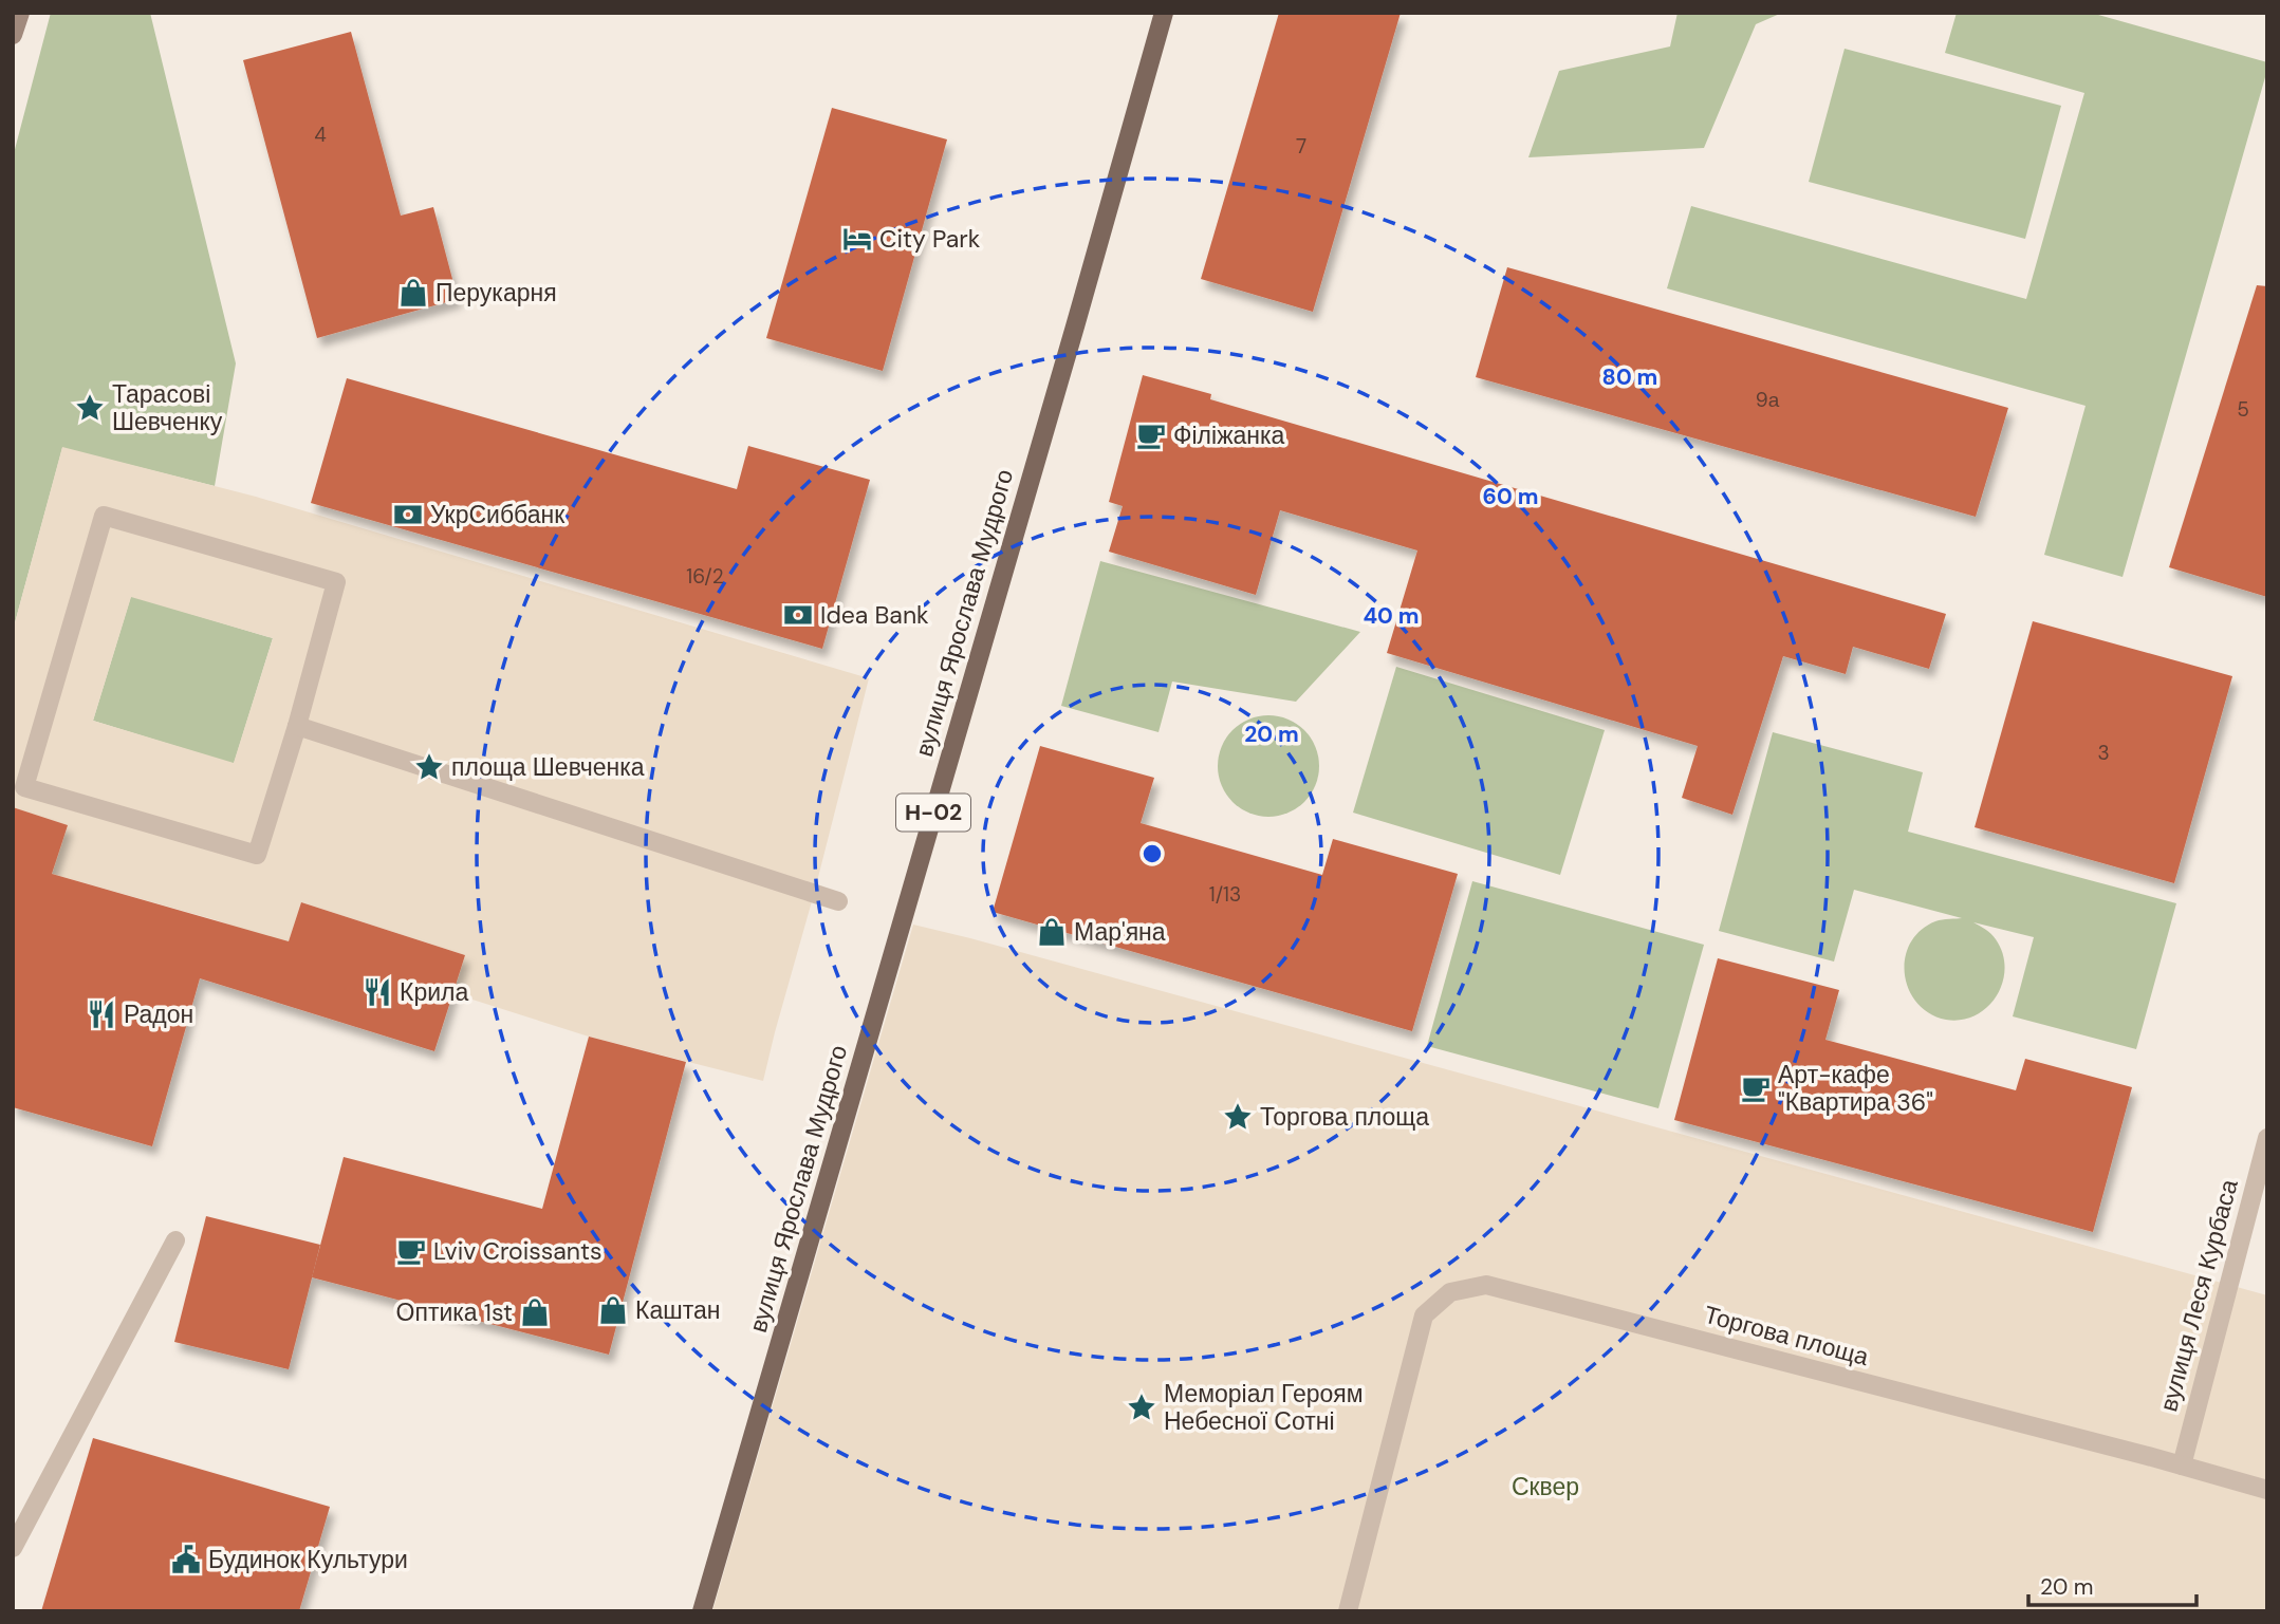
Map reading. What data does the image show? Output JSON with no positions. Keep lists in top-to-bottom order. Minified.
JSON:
{"streets":{"main road":["вулиця Ярослава Мудрого","Н-02"],"street":["вулиця Леся Курбаса","Торгова площа"]},"crossings":[["вулиця Леся Курбаса","Торгова площа"]],"parks":["Сквер"],"places":{"hotel":["City Park"],"shop":["Перукарня","Мар'яна","Каштан","Оптика 1st"],"place":["Тарасові Шевченку","площа Шевченка","Торгова площа","Меморіал Героям Небесної Сотні"],"cafe":["Філіжанка","Арт-кафе \"Квартира 36\"","Lviv Croissants"],"bank":["УкрСиббанк","Idea Bank"],"restaurant":["Крила","Радон"],"public building":["Будинок Культури"]},"house_numbers":["4","7","9а","5","16/2","3","1/13"],"scale_bar":"20 m","rings":["80 m","60 m","40 m","20 m"]}
